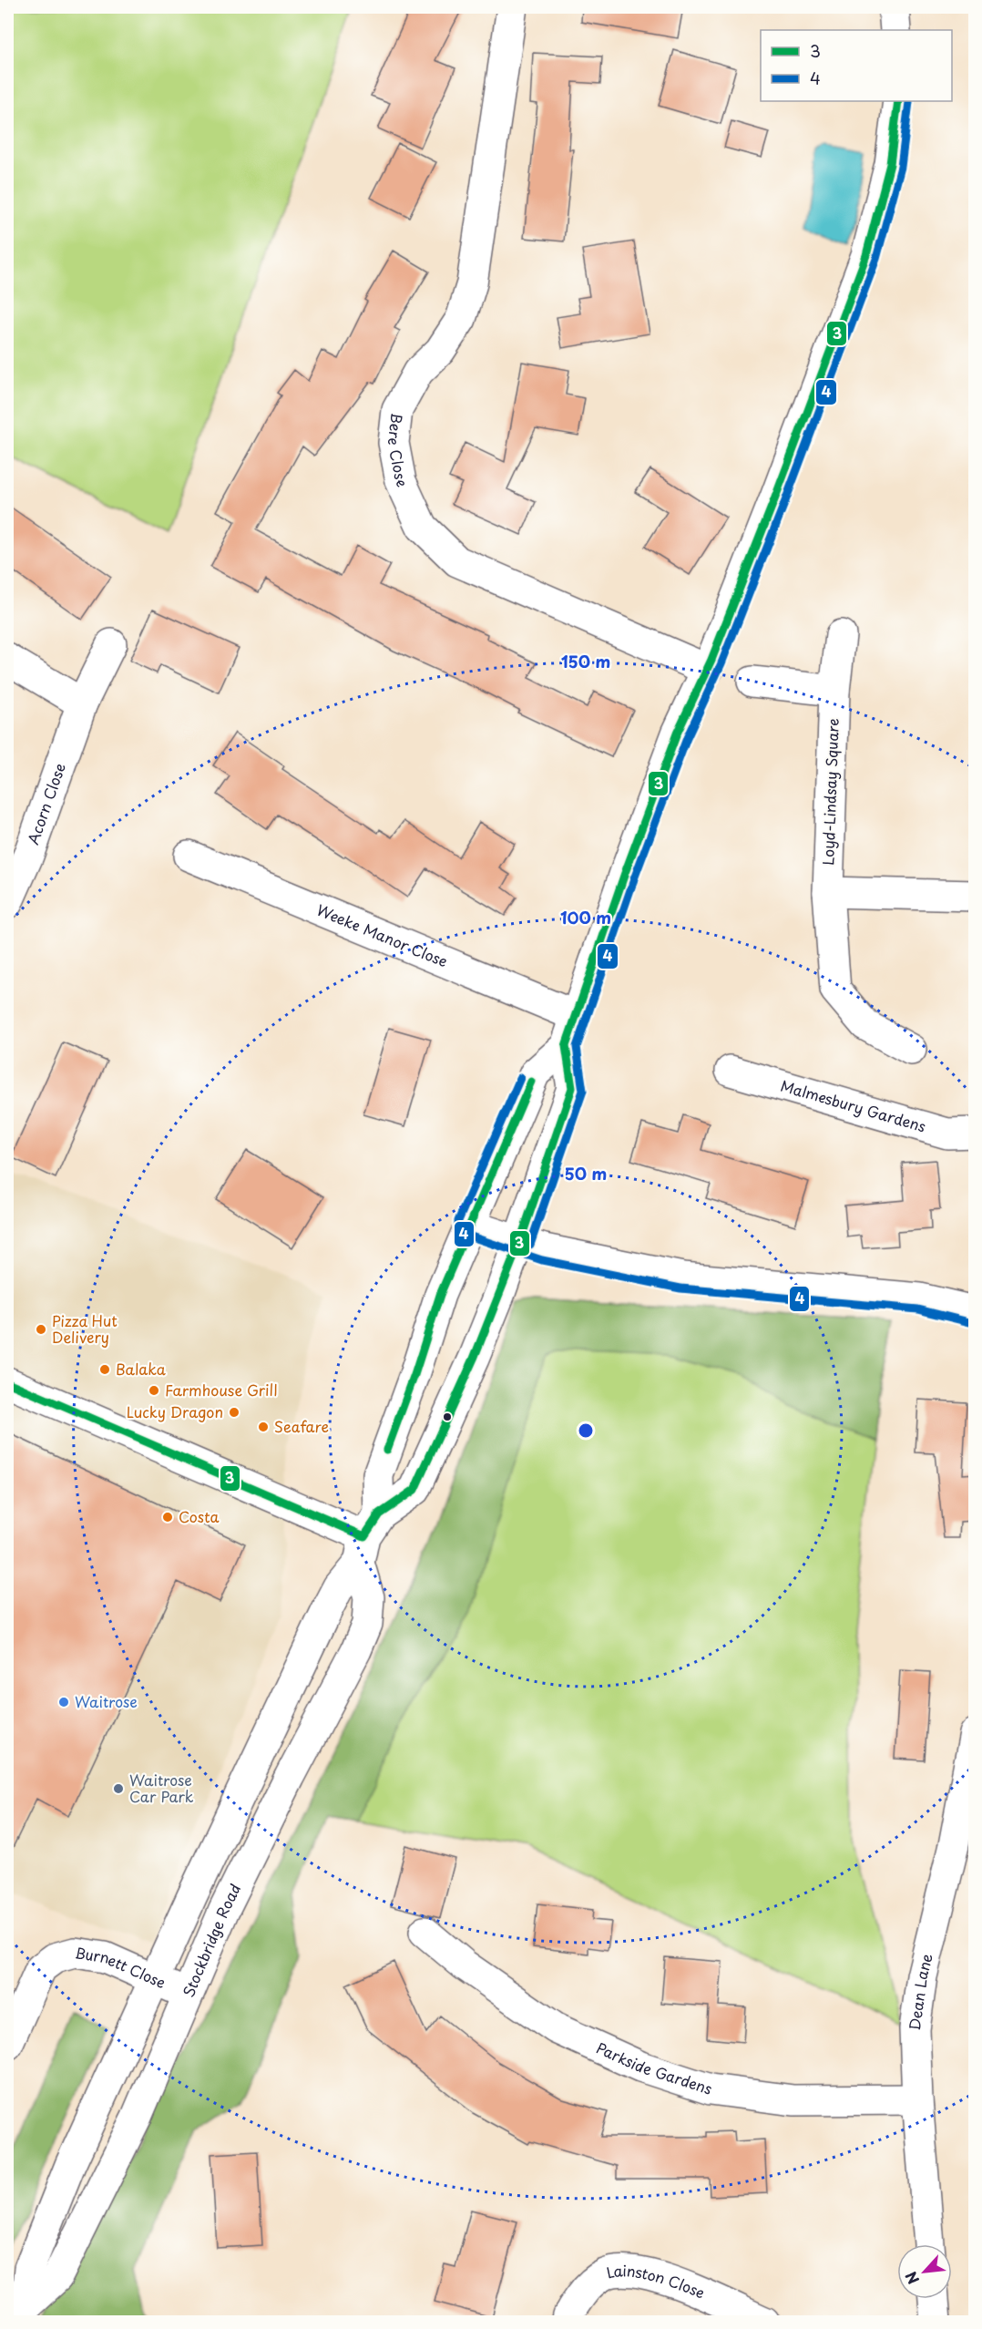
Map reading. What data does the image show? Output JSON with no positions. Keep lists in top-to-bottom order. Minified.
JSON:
{"streets":{"street":["Bere Close","Loyd-Lindsay Square","Acorn Close","Weeke Manor Close","Malmesbury Gardens","Stockbridge Road","Burnett Close","Dean Lane","Parkside Gardens","Lainston Close"]},"crossings":[["Bere Close","Stockbridge Road"],["Weeke Manor Close","Stockbridge Road"],["Stockbridge Road","Burnett Close"],["Dean Lane","Parkside Gardens"]],"places":["Pizza Hut Delivery","Balaka","Farmhouse Grill","Lucky Dragon","Seafare","Costa","Waitrose","Waitrose Car Park"],"lines":["transit line 3","transit line 4"],"legend":["3","4"],"north":"bottom left","rings":["150 m","100 m","50 m"]}
